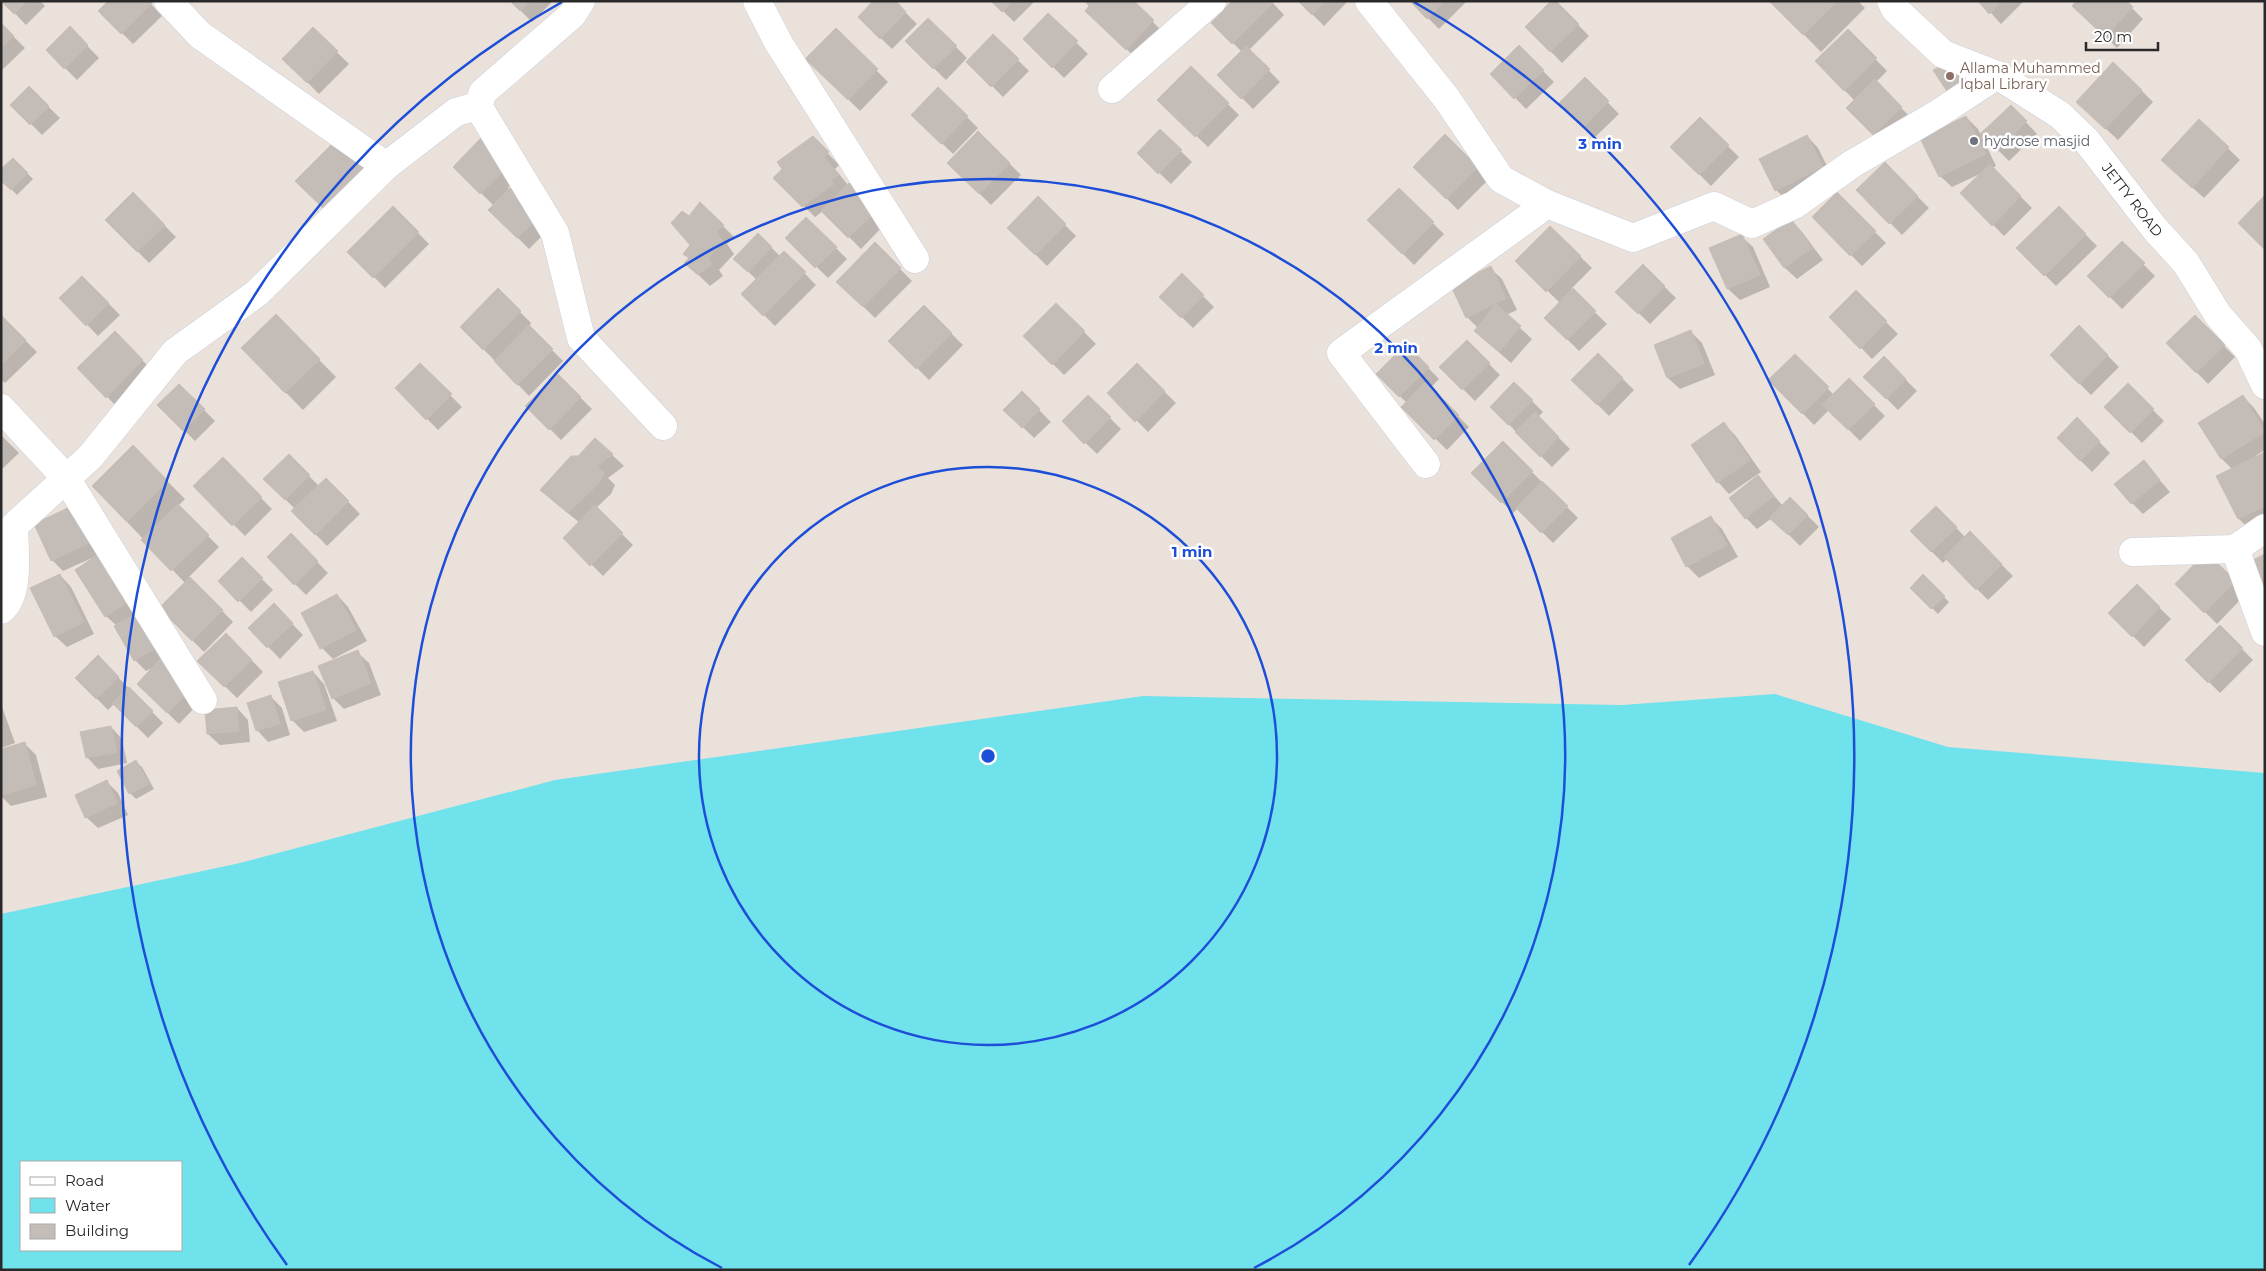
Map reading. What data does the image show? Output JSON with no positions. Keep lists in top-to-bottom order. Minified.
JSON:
{"streets":{"street":["JETTY ROAD"]},"places":["Allama Muhammed Iqbal Library","hydrose masjid"],"legend":["Road","Water","Building"],"scale_bar":"20 m","rings":["3 min","2 min","1 min"]}
